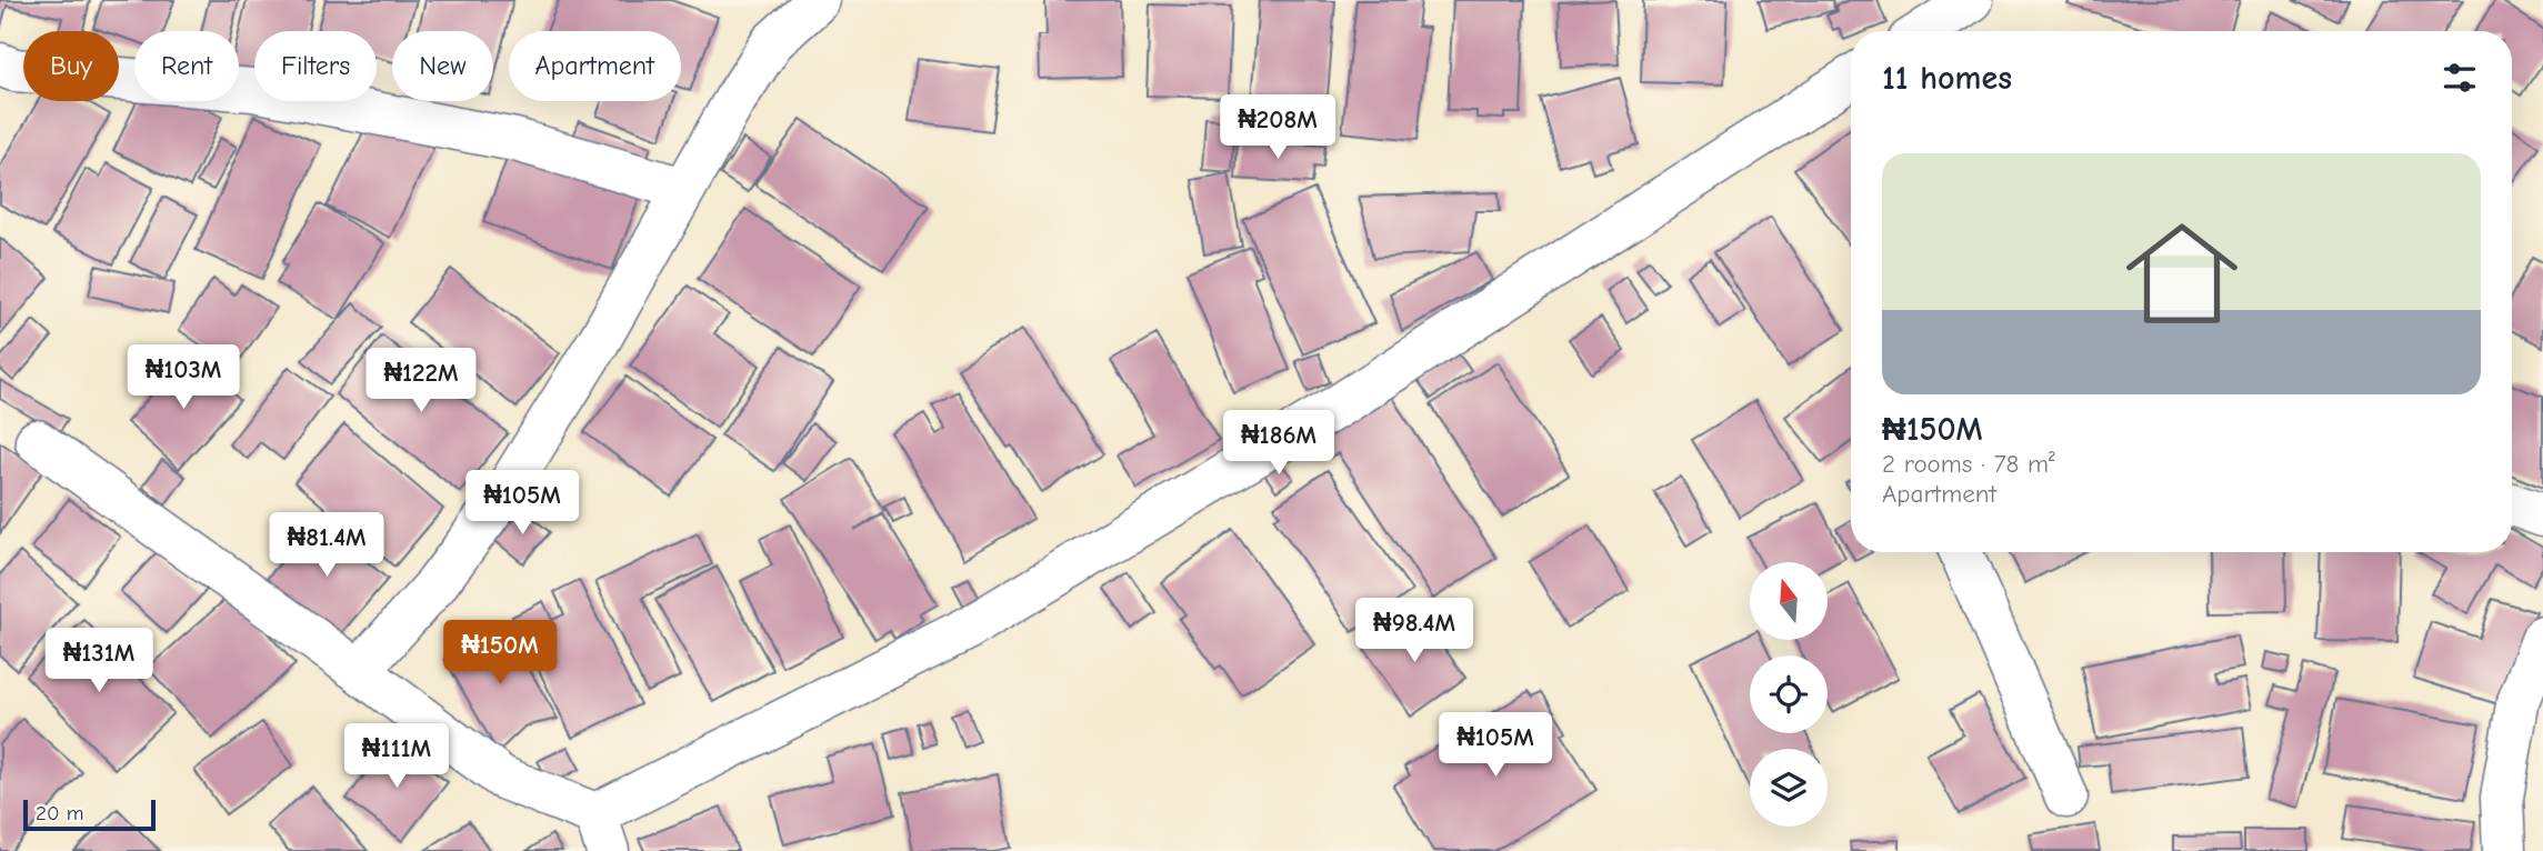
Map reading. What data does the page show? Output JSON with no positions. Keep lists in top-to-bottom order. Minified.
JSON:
{"scale_bar":"20 m","north":"top","page":{"chip":["Buy","Rent","Filters","New","Apartment"],"heading":"11 homes","price":["₦208M","₦103M","₦122M","₦186M","₦105M","₦81.4M","₦98.4M","₦150M","₦131M","₦105M","₦111M"],"list":[{"name":"₦150M","note":"2 rooms · 78 m² · Apartment"}],"scale":"20 m"}}
